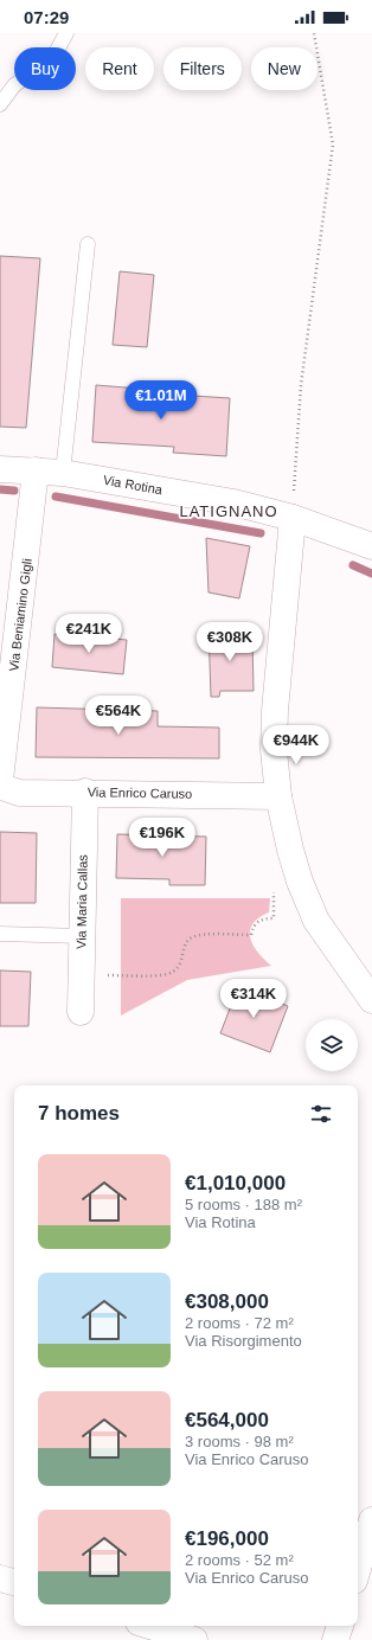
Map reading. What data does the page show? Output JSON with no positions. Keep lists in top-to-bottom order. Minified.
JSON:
{"streets":{"street":["Via Rotina","Via Beniamino Gigli","Via Enrico Caruso","Via Maria Callas"]},"crossings":[["Via Rotina","Via Beniamino Gigli"],["Via Beniamino Gigli","Via Enrico Caruso"],["Via Enrico Caruso","Via Maria Callas"]],"districts":["LATIGNANO"],"page":{"status":"07:29","chip":["Buy","Rent","Filters","New"],"price":["€1.01M","€241K","€308K","€564K","€944K","€196K","€314K"],"heading":"7 homes","list":[{"name":"€1,010,000","note":"5 rooms · 188 m² · Via Rotina"},{"name":"€308,000","note":"2 rooms · 72 m² · Via Risorgimento"},{"name":"€564,000","note":"3 rooms · 98 m² · Via Enrico Caruso"},{"name":"€196,000","note":"2 rooms · 52 m² · Via Enrico Caruso"}]}}
